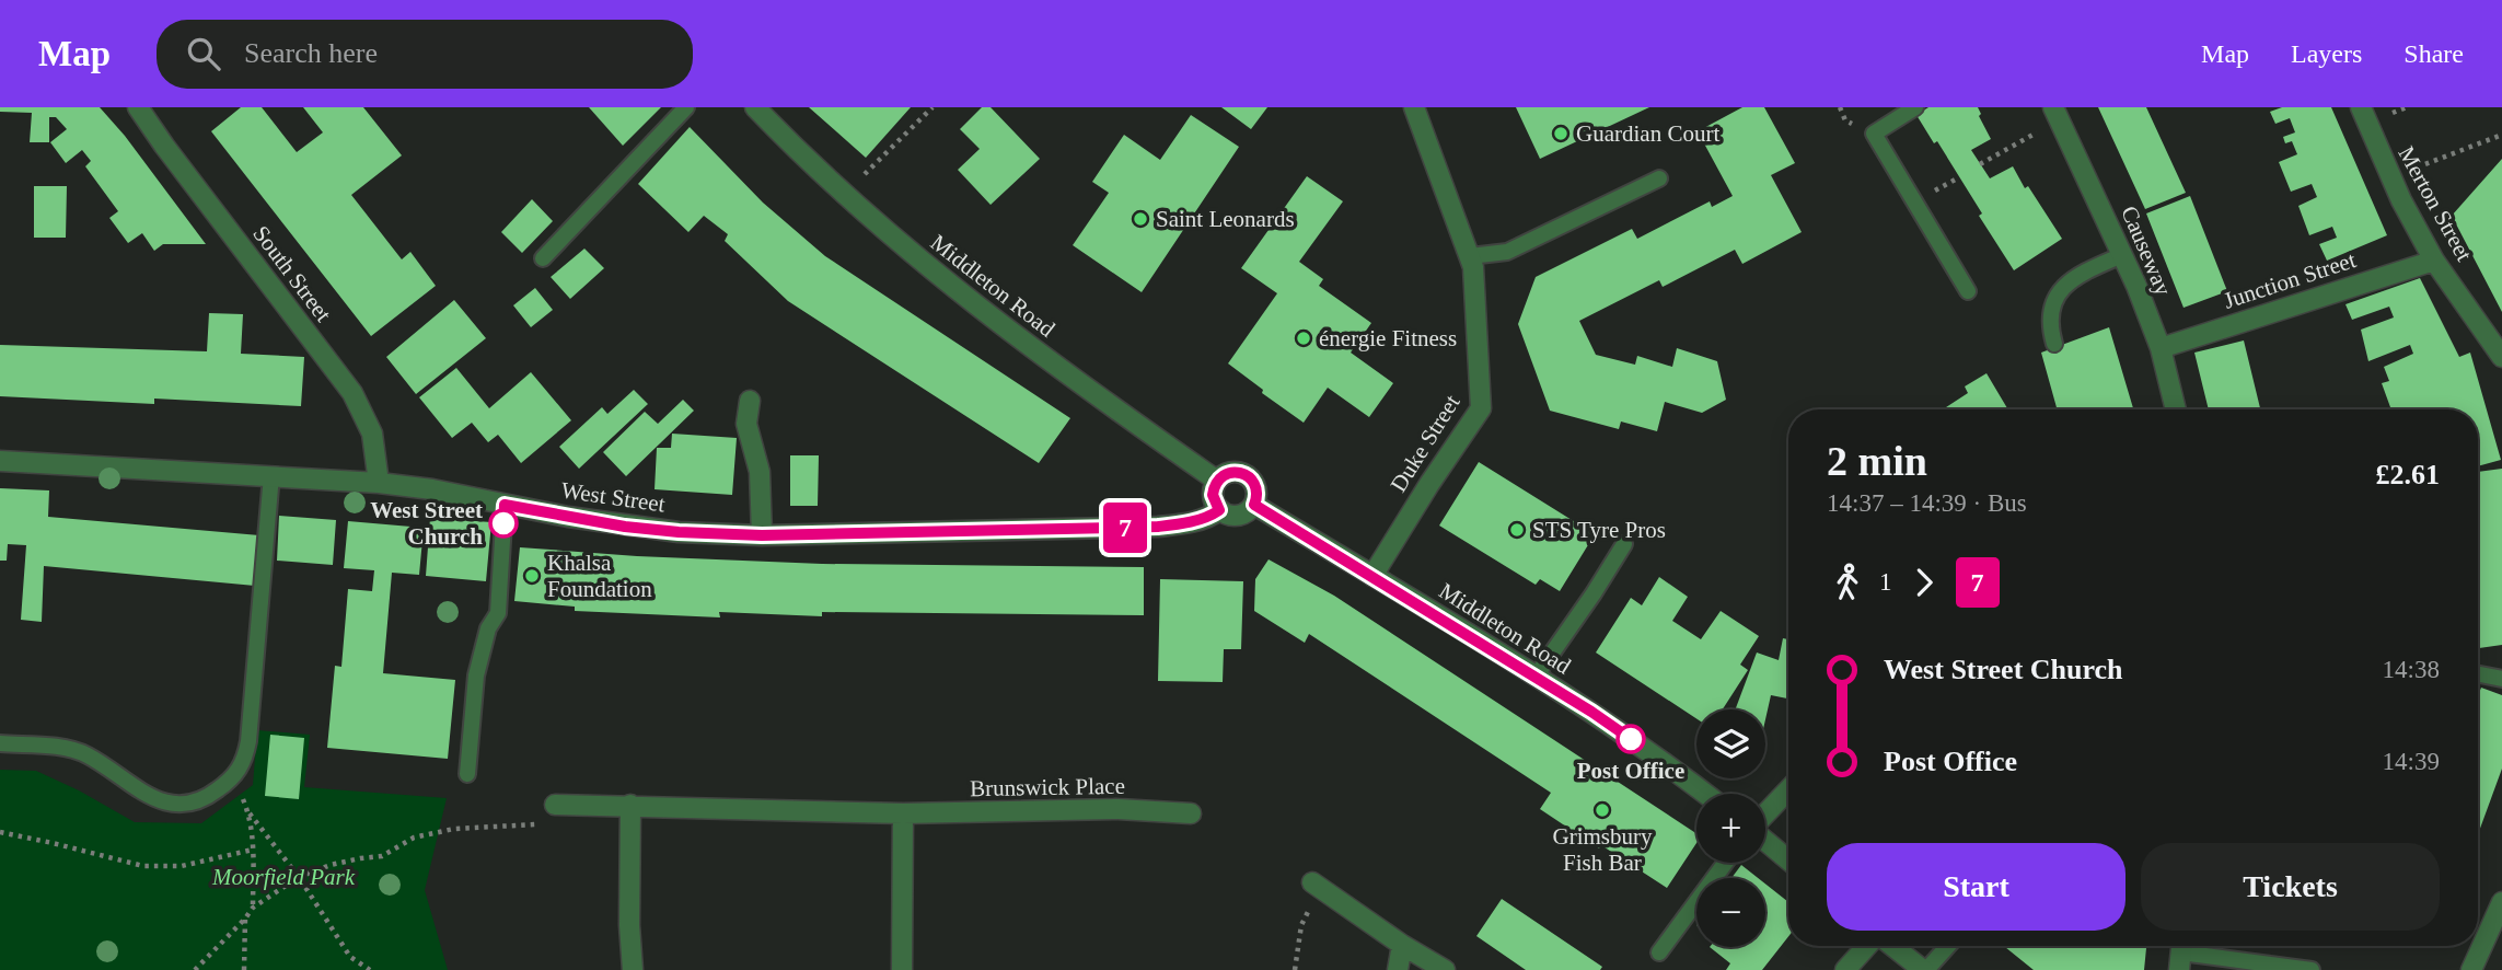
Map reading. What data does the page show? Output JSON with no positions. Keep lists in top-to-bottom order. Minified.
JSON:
{"streets":{"street":["Merton Street","Causeway","South Street","Junction Street","Middleton Road","Duke Street","West Street","Brunswick Place"]},"crossings":[["Merton Street","Junction Street"],["Causeway","Junction Street"],["South Street","West Street"],["Middleton Road","Duke Street"],["Middleton Road","West Street"]],"parks":["Moorfield Park"],"places":["Guardian Court","Saint Leonards","énergie Fitness","West Street Church","STS Tyre Pros","Khalsa Foundation","Post Office","Grimsbury Fish Bar"],"lines":["bus line 7"],"page":{"header":"Map","search":"Search here","nav":["Map","Layers","Share"],"on_map":"7","heading":["2 min","14:37 – 14:39 · Bus","£2.61"],"legs":["1","7"],"list":[{"name":"West Street Church","value":"14:38"},{"name":"Post Office","value":"14:39"}],"map_buttons":["+","−"],"buttons":["Start","Tickets"]}}
